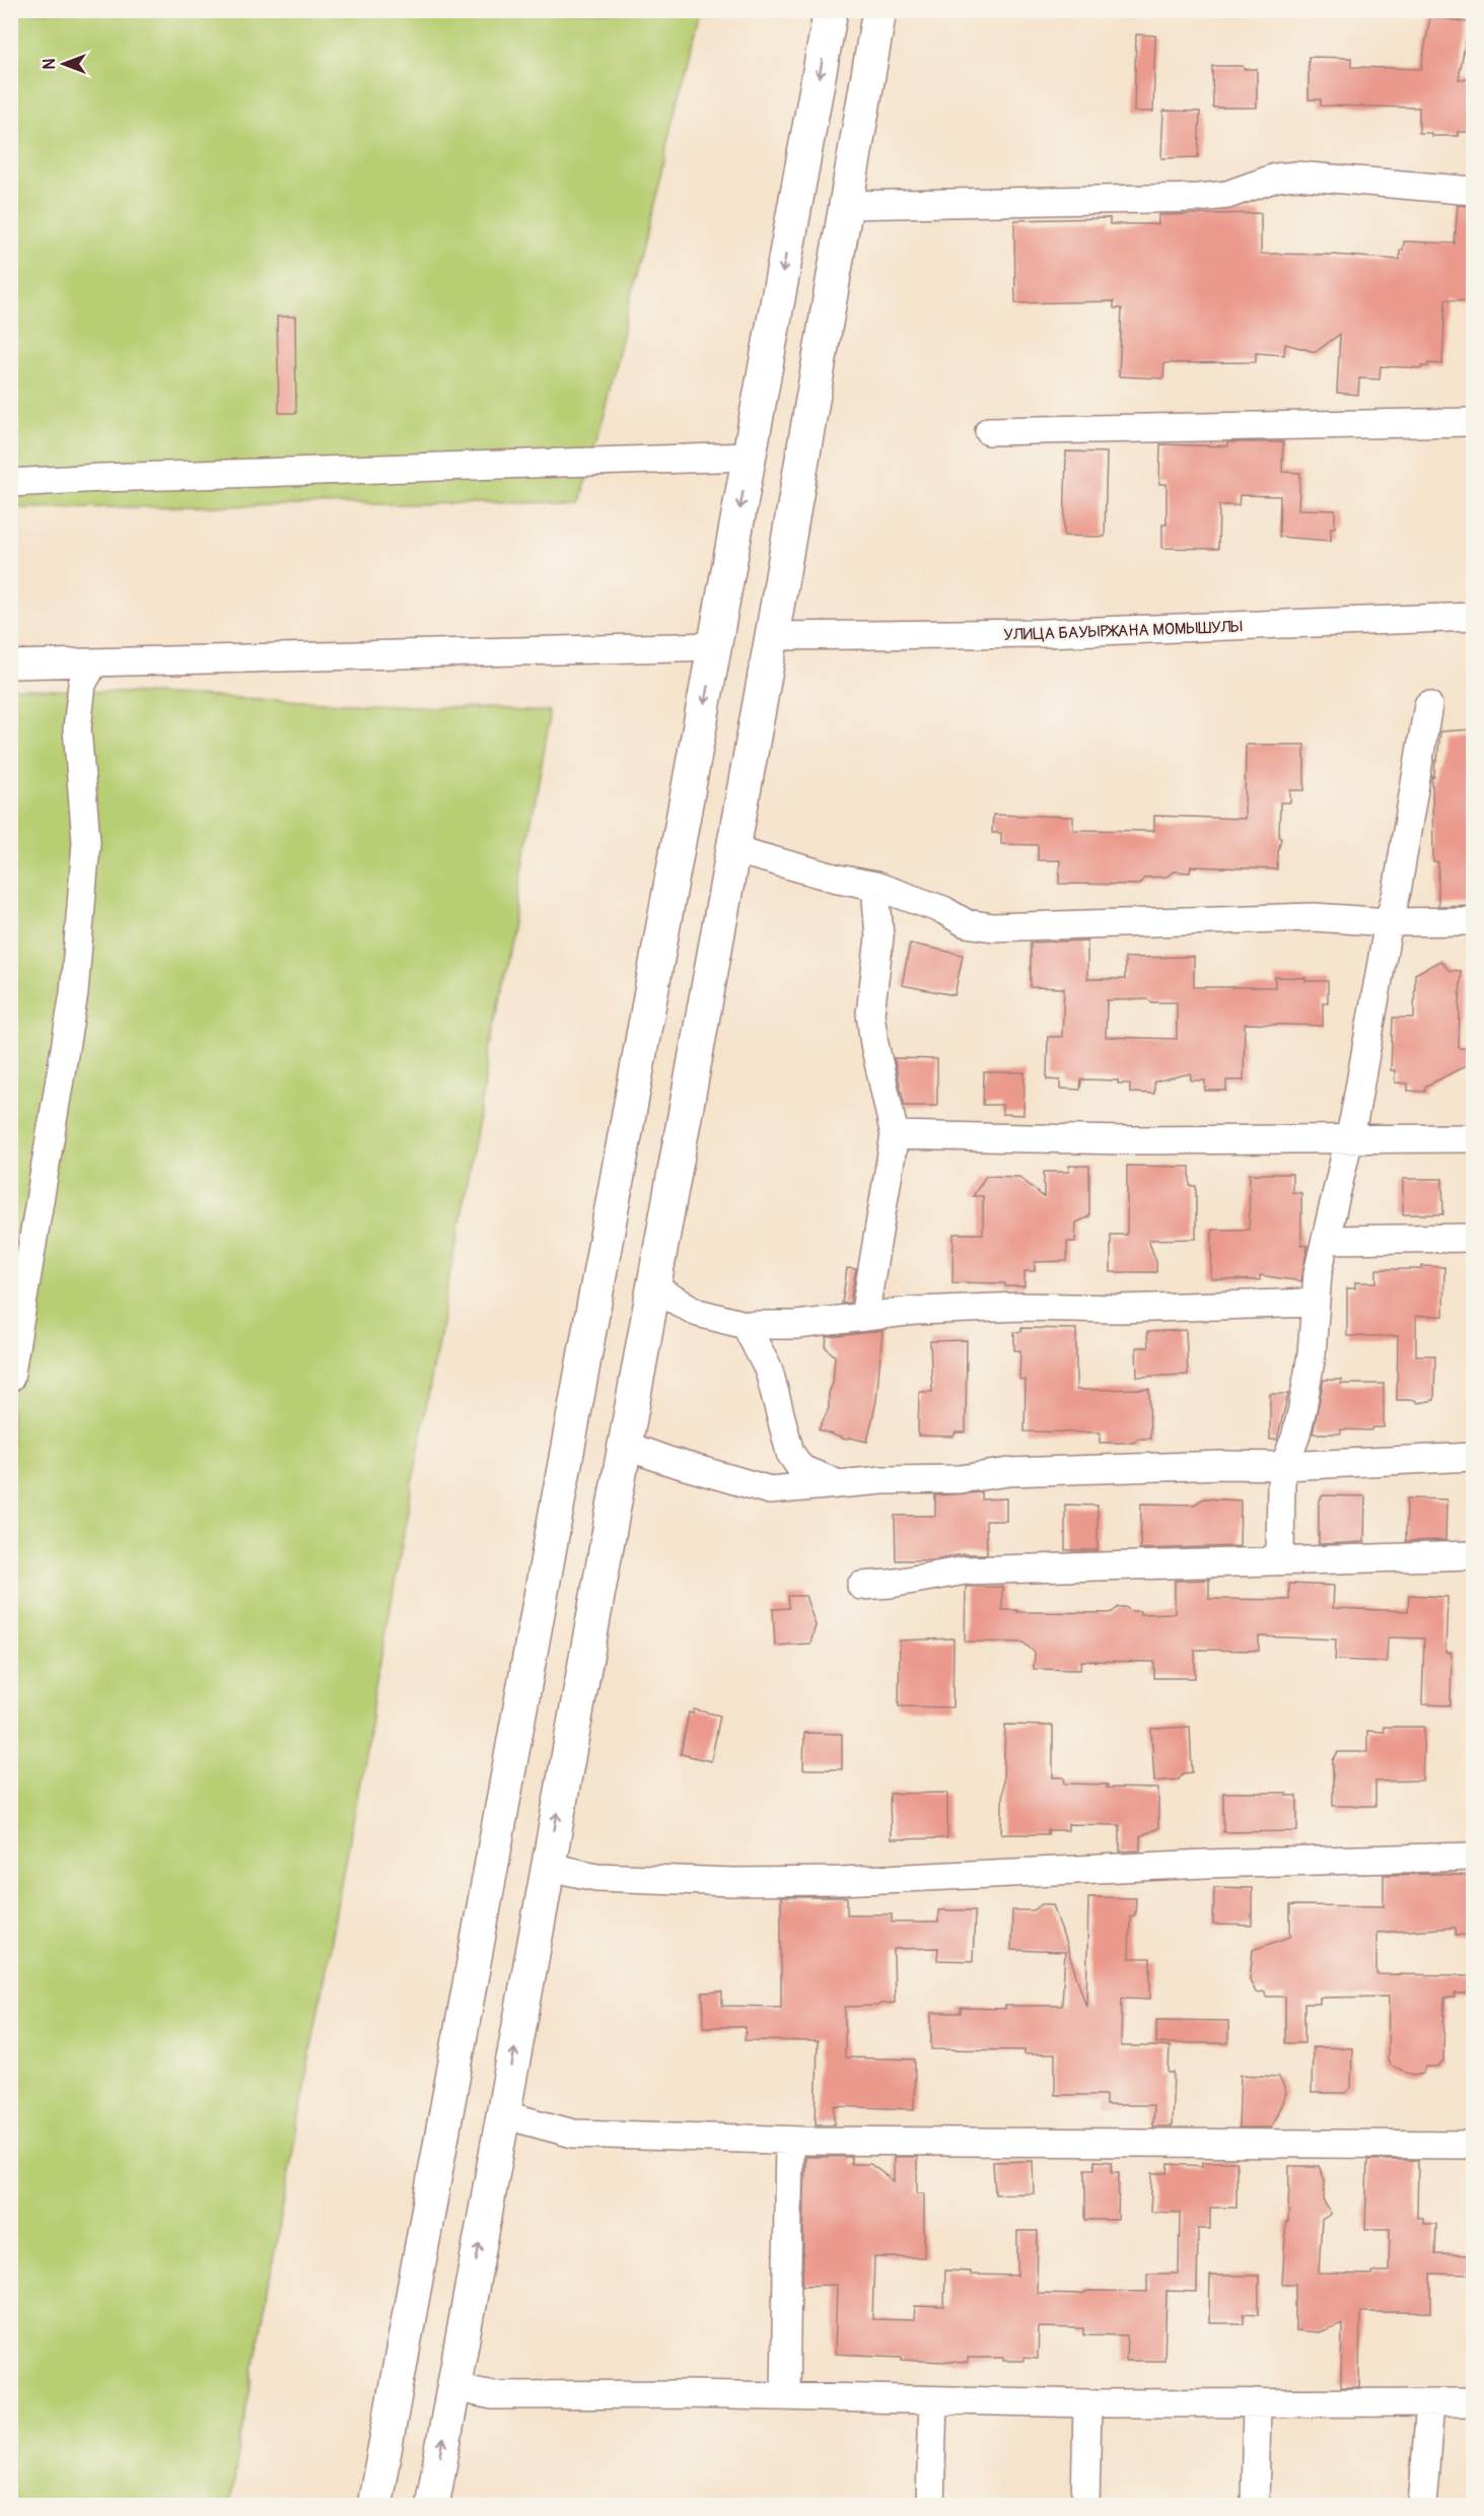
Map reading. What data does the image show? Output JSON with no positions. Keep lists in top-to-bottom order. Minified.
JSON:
{"streets":{"street":["УЛИЦА БАУЫРЖАНА МОМЫШУЛЫ"]},"north":"left"}
